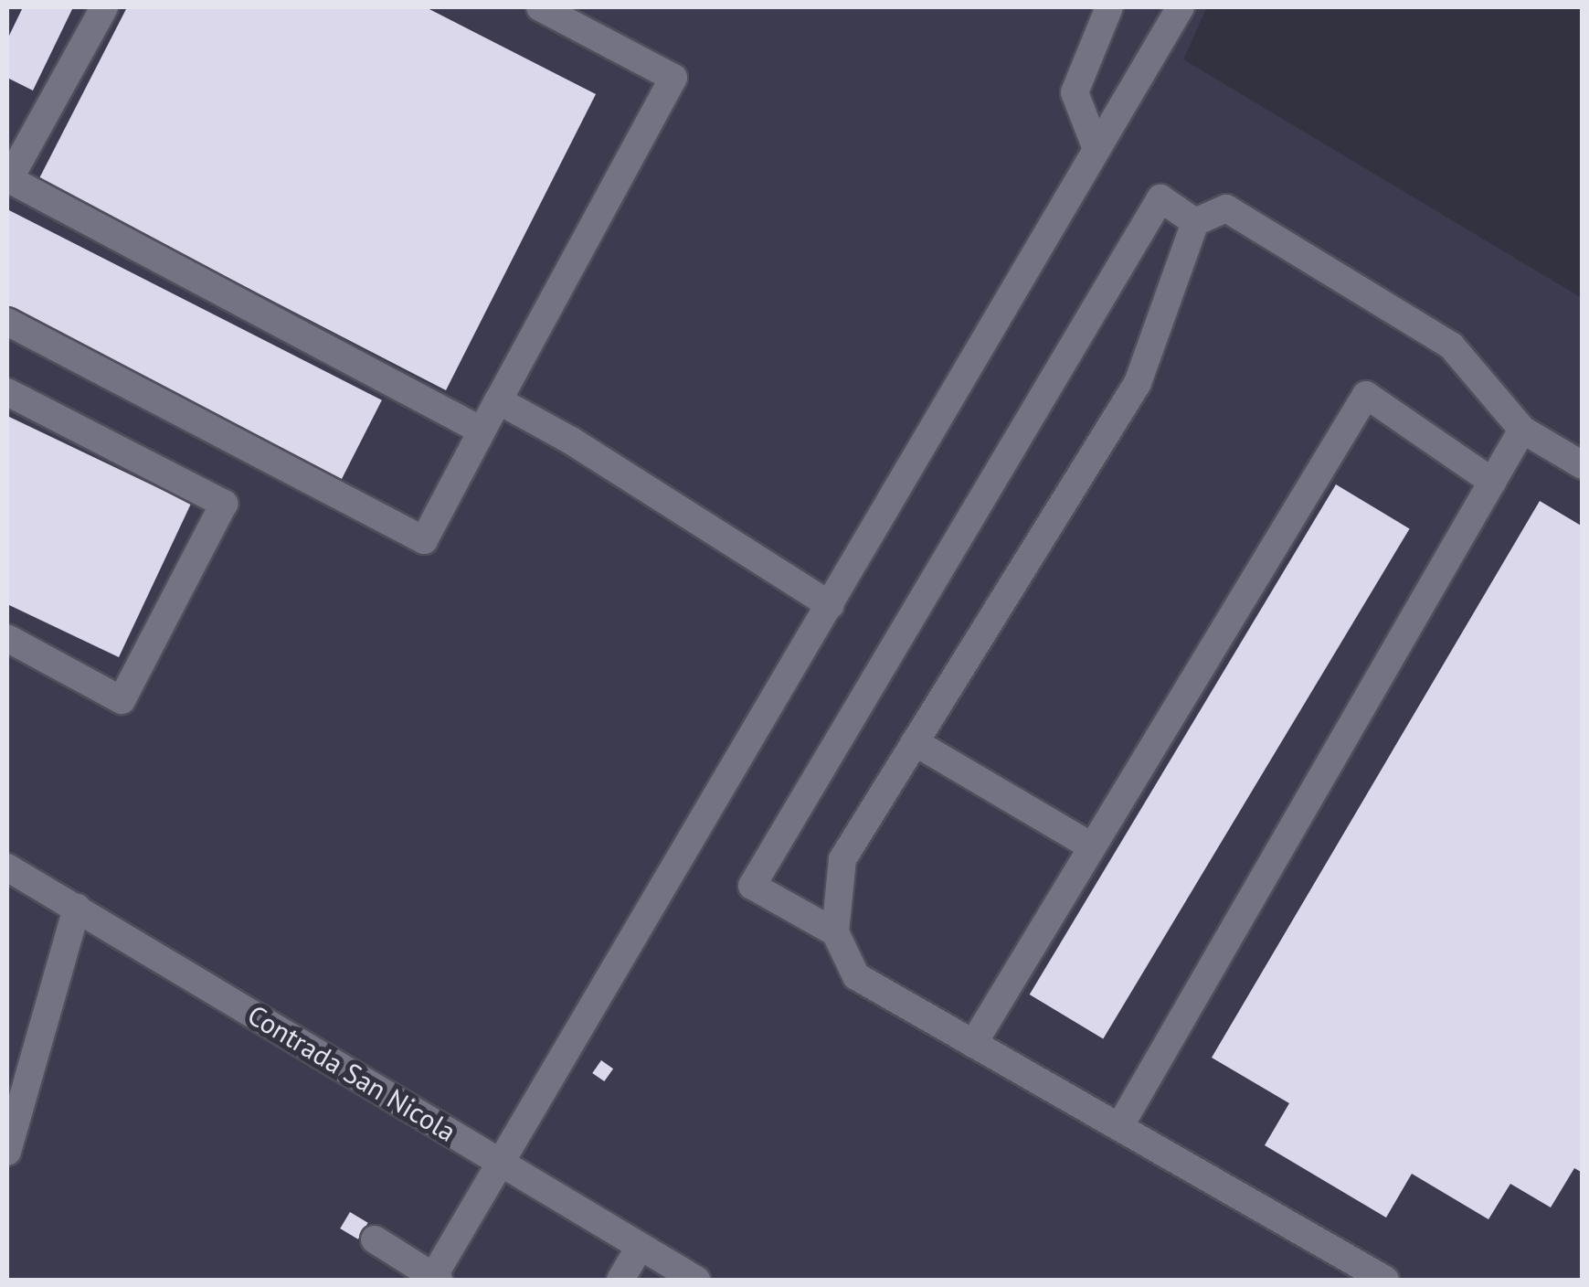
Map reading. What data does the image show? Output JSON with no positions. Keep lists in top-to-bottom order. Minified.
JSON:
{"streets":{"street":["Contrada San Nicola"]}}
